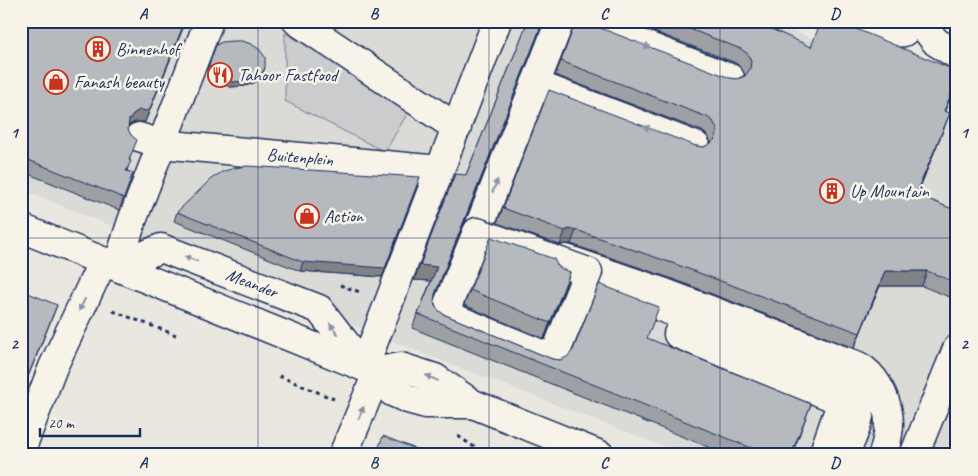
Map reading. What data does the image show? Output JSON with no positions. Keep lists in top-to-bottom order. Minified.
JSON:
{"streets":{"street":["Buitenplein","Meander"]},"places":{"building":["Binnenhof","Up Mountain"],"restaurant":["Tahoor Fastfood"],"shop":["Fanash beauty","Action"]},"scale_bar":"20 m","grid":{"columns":["A","B","C","D"],"rows":["1","2"]}}
